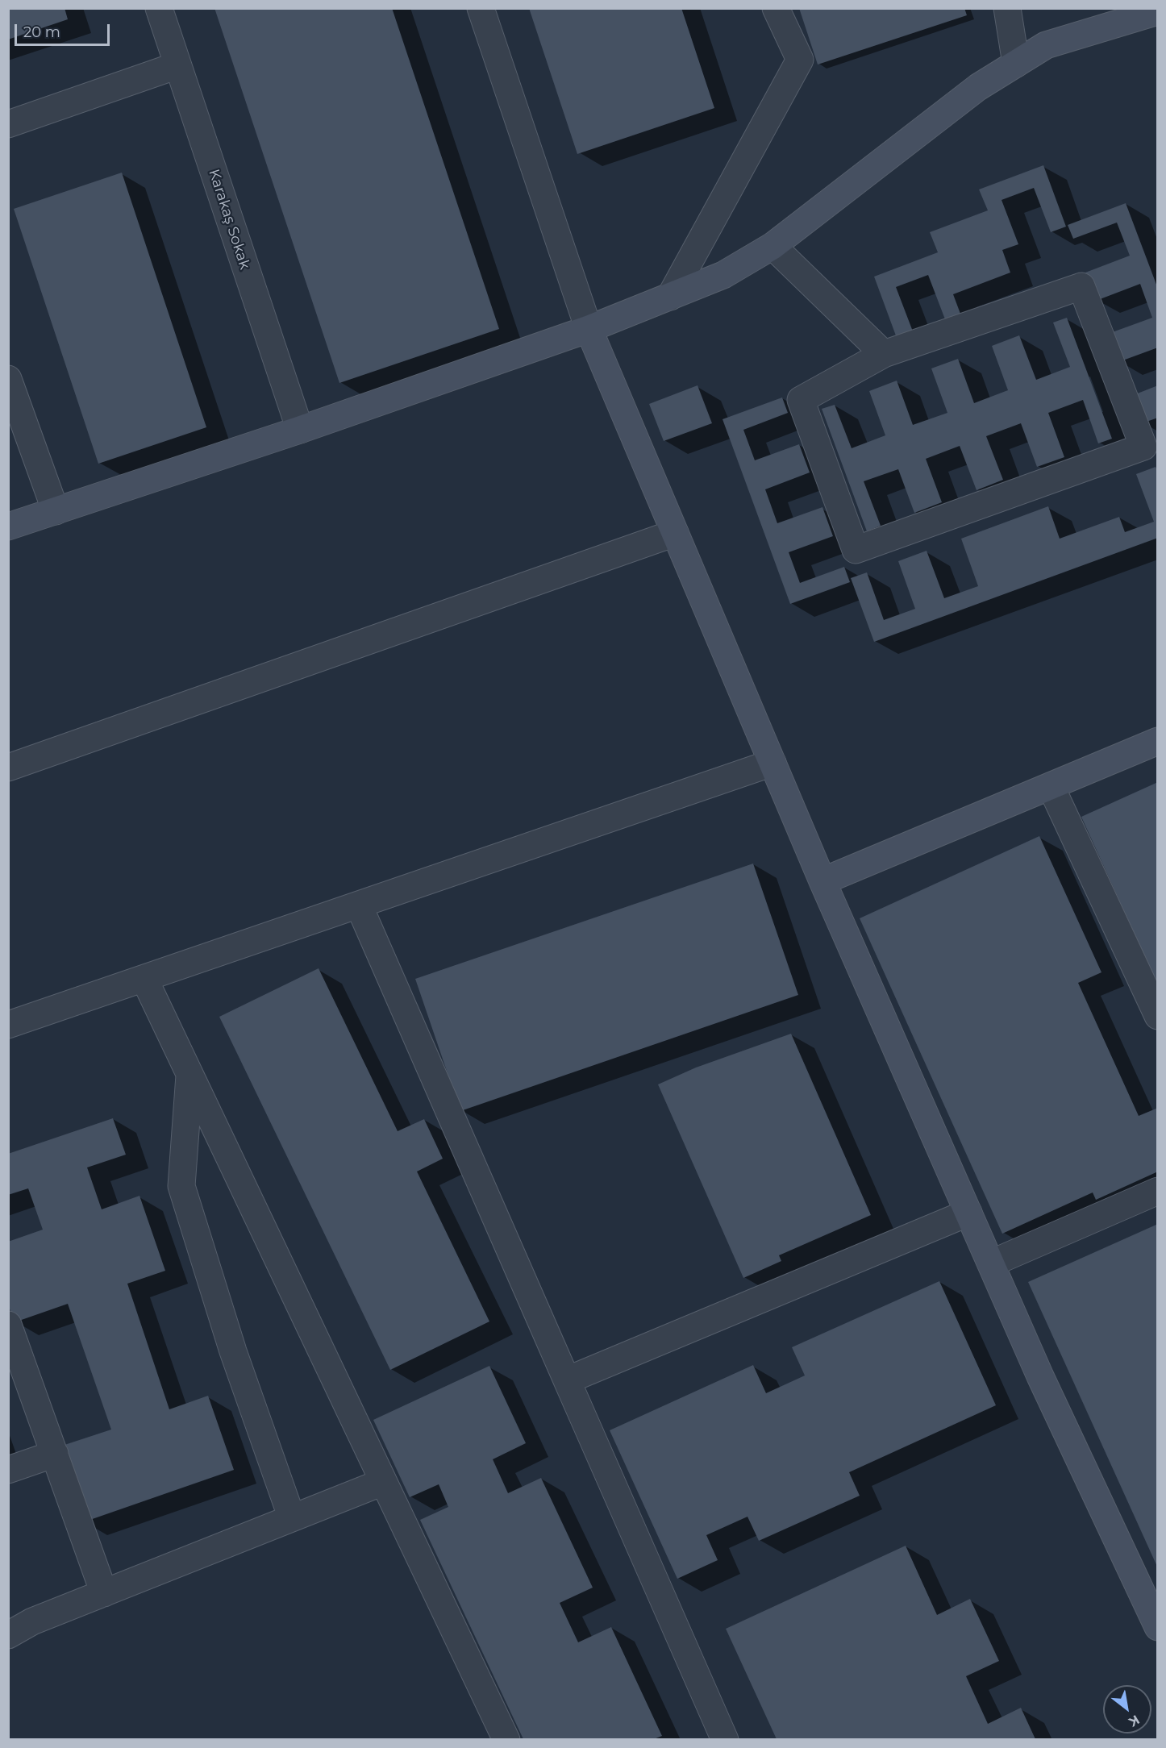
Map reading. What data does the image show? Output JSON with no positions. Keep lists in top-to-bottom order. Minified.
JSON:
{"streets":{"street":["Karakaş Sokak"]},"scale_bar":"20 m","north":"bottom right"}
